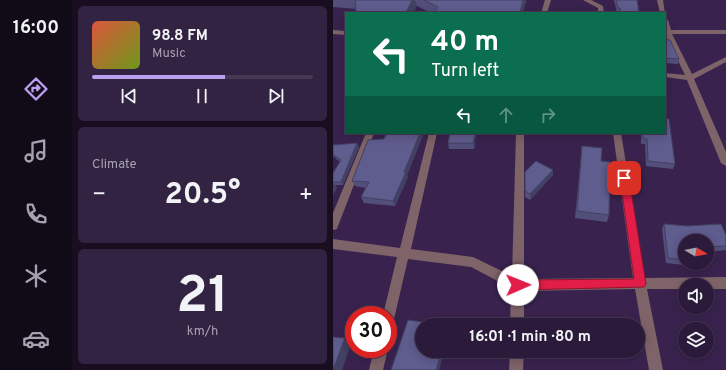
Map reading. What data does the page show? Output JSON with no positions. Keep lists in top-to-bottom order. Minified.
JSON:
{"north":"right","page":{"tabs":"16:00","turn":["40 m","Turn left"],"song":["98.8 FM","Music"],"tile":["Climate",["21","km/h"]],"heat":["−","20.5°","+"],"limit":"30","trip":"16:01 · 1 min · 80 m"}}
